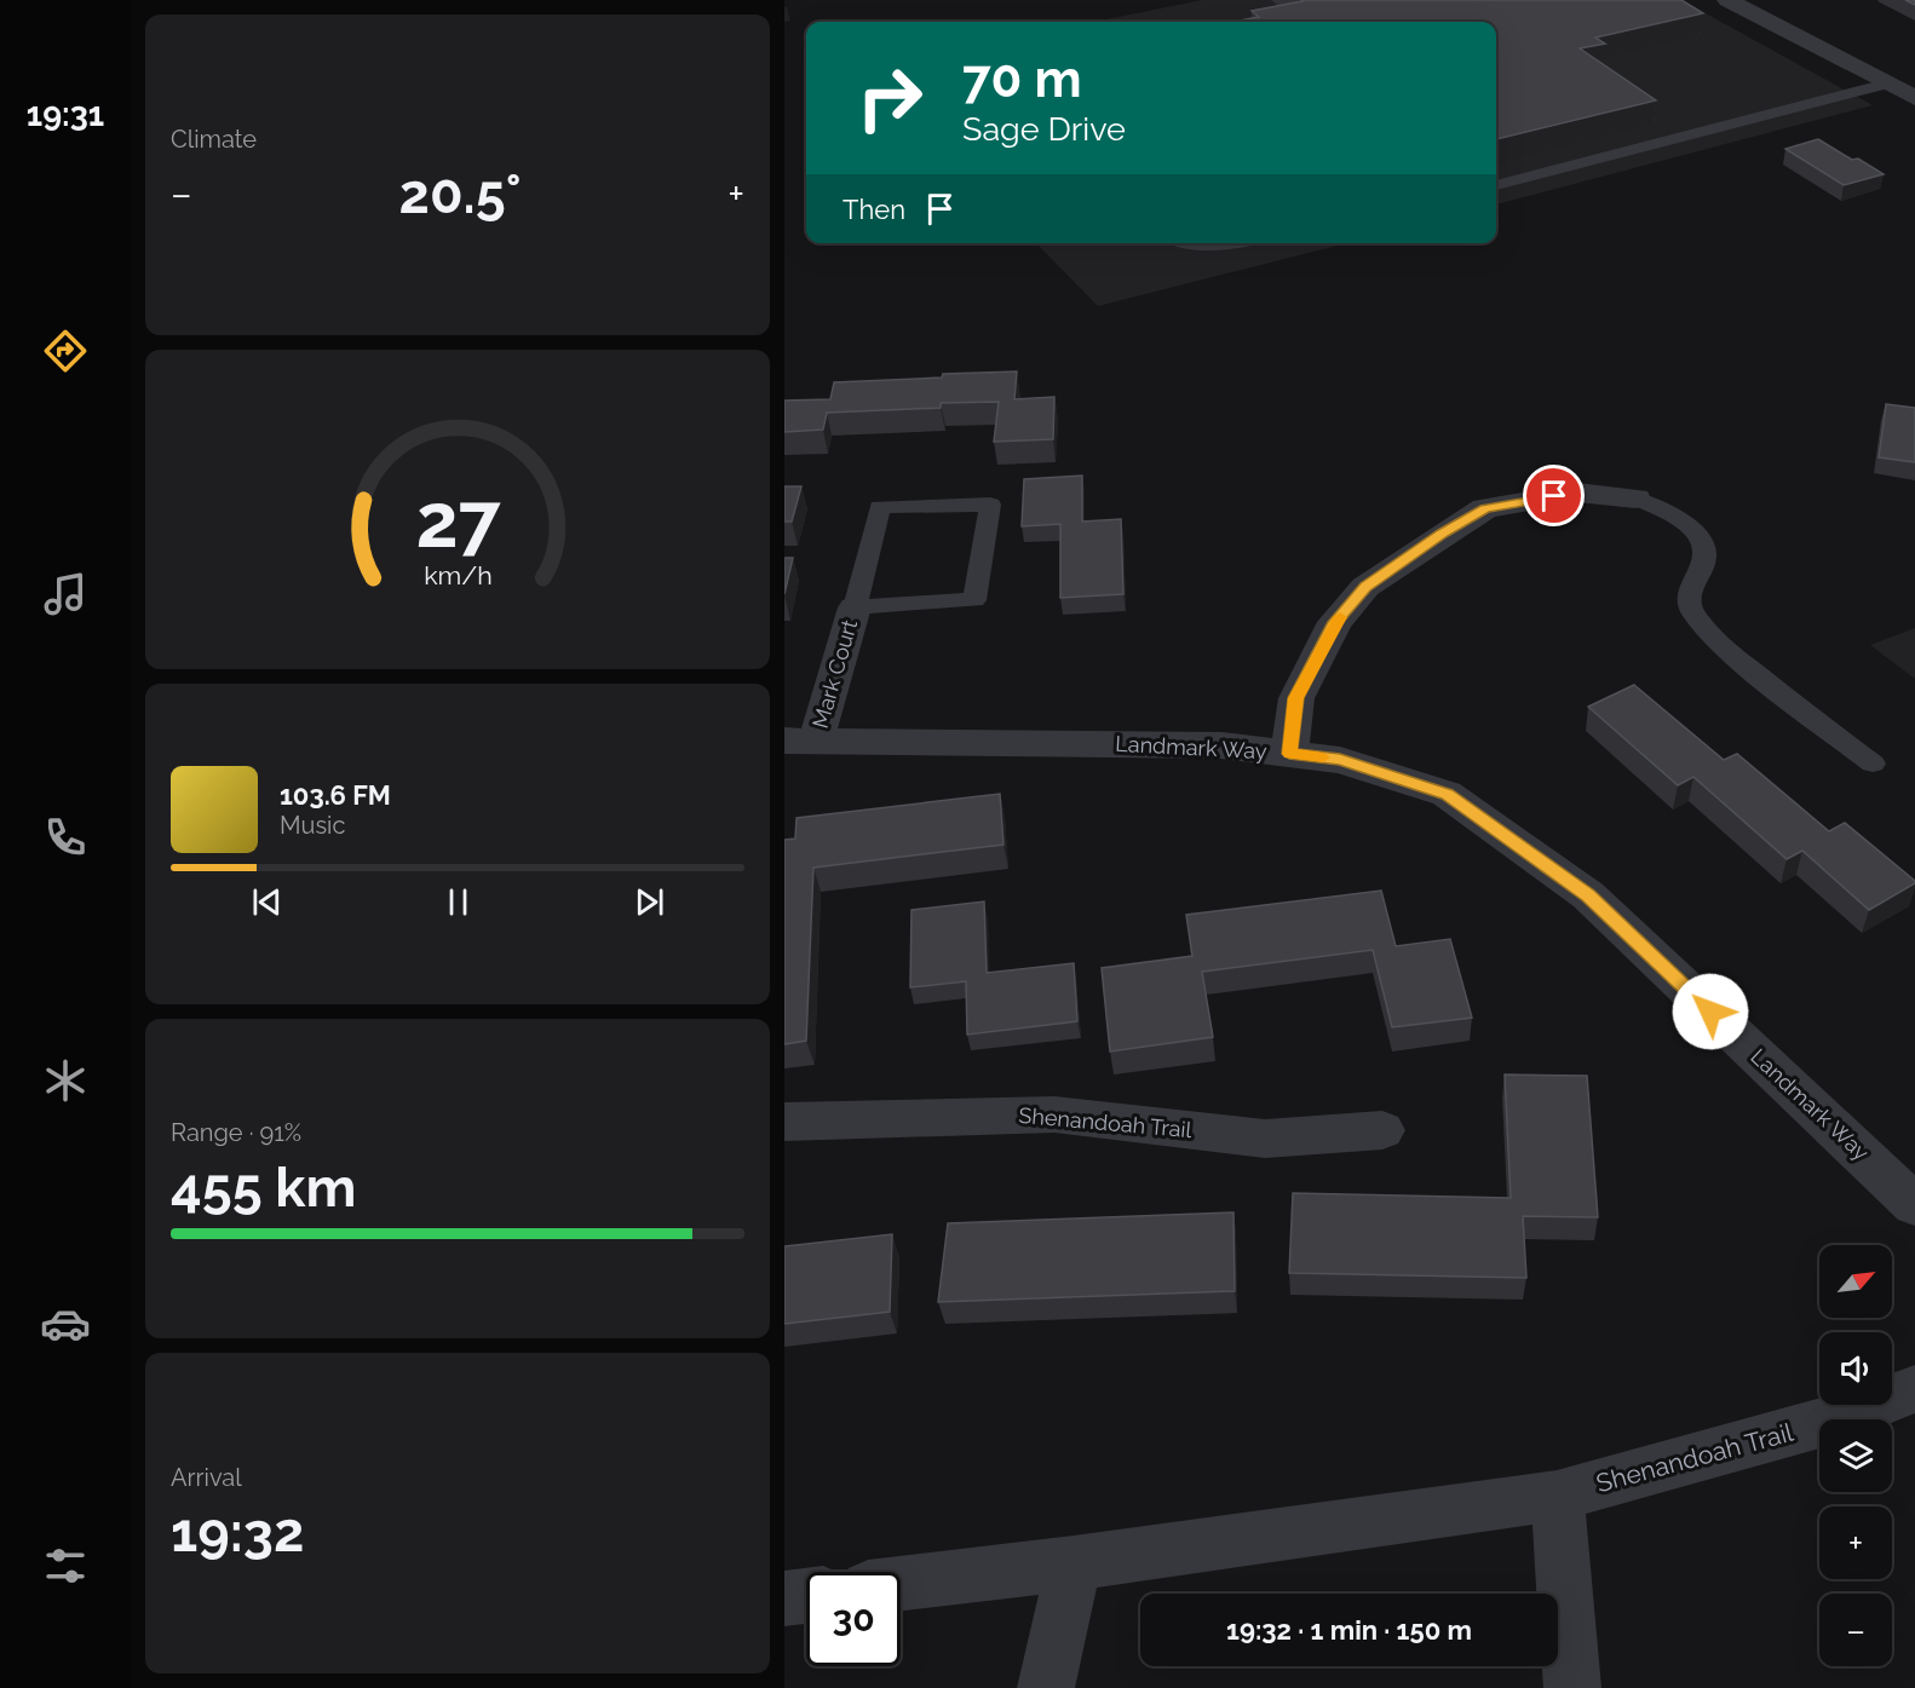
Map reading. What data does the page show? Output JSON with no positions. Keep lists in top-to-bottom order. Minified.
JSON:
{"streets":{"street":["Mark Court","Landmark Way","Shenandoah Trail"]},"crossings":[["Mark Court","Landmark Way"]],"north":"top right","page":{"tabs":"19:31","tile":["Climate",["Range · 91%","455 km"],["Arrival","19:32"]],"turn":["70 m","Sage Drive"],"heat":["−","20.5°","+"],"then":"Then","song":["103.6 FM","Music"],"map_buttons":["+","−"],"limit":"30","trip":"19:32 · 1 min · 150 m","gauge":["27","km/h"]}}
